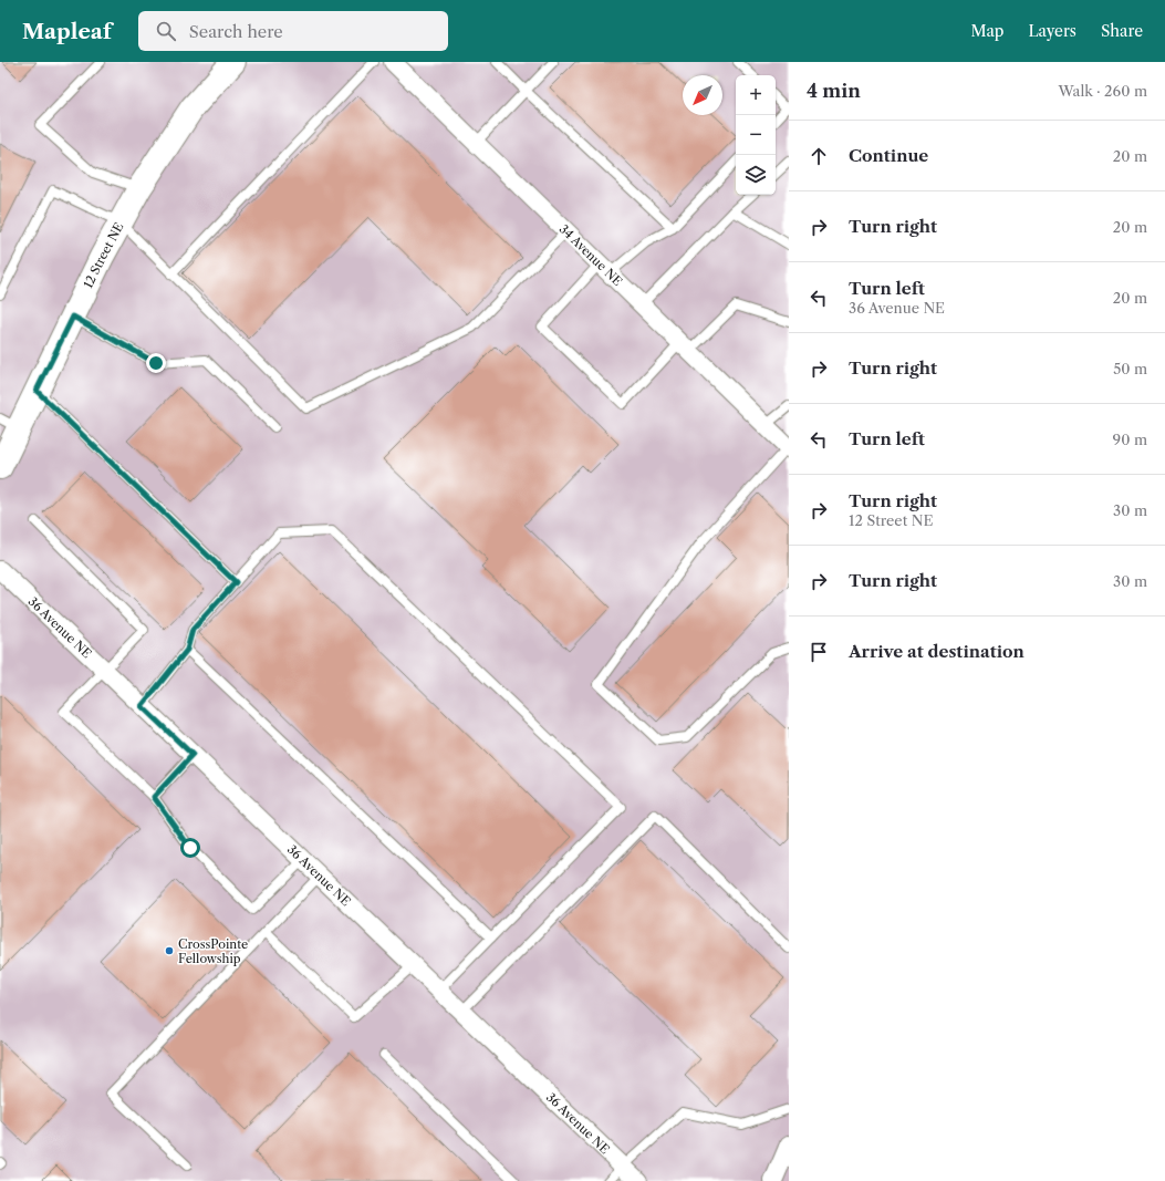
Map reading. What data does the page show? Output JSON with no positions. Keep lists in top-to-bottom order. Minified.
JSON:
{"streets":{"street":["34 Avenue NE","12 Street NE","36 Avenue NE"]},"places":["CrossPointe Fellowship"],"north":"bottom left","page":{"header":"Mapleaf","search":"Search here","nav":["Map","Layers","Share"],"heading":["4 min","Walk · 260 m"],"map_buttons":["+","−"],"list":[["Continue","20 m"],["Turn right","20 m"],["Turn left","36 Avenue NE","20 m"],["Turn right","50 m"],["Turn left","90 m"],["Turn right","12 Street NE","30 m"],["Turn right","30 m"],"Arrive at destination"]}}
